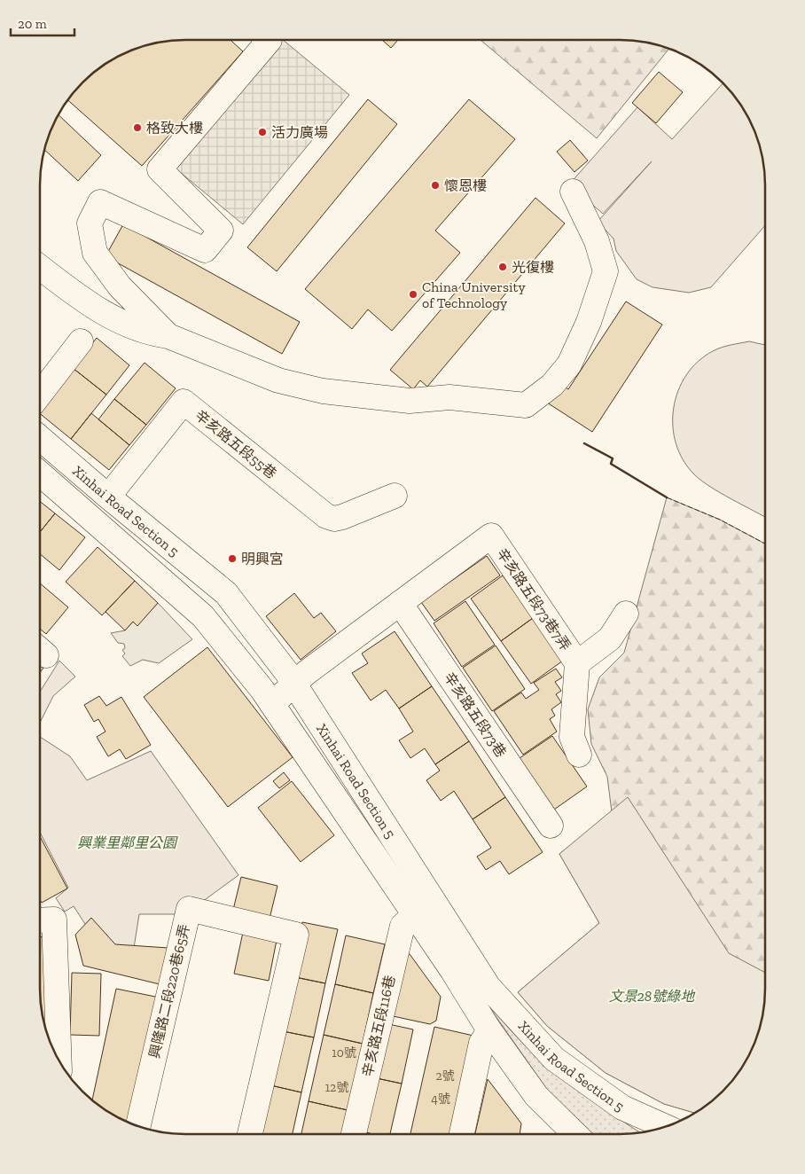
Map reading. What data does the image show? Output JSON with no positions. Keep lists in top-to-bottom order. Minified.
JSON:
{"streets":{"main road":["辛亥路五段55巷","Xinhai Road Section 5","辛亥路五段73巷7弄","辛亥路五段73巷","興隆路二段220巷65弄","辛亥路五段116巷"]},"crossings":[["辛亥路五段55巷","Xinhai Road Section 5"],["Xinhai Road Section 5","辛亥路五段116巷"],["辛亥路五段73巷7弄","辛亥路五段73巷"]],"parks":["興業里鄰里公園","文景28號綠地"],"places":["格致大樓","活力廣場","懷恩樓","光復樓","China University of Technology","明興宮"],"house_numbers":["10號","2號","12號","4號"],"scale_bar":"20 m"}
